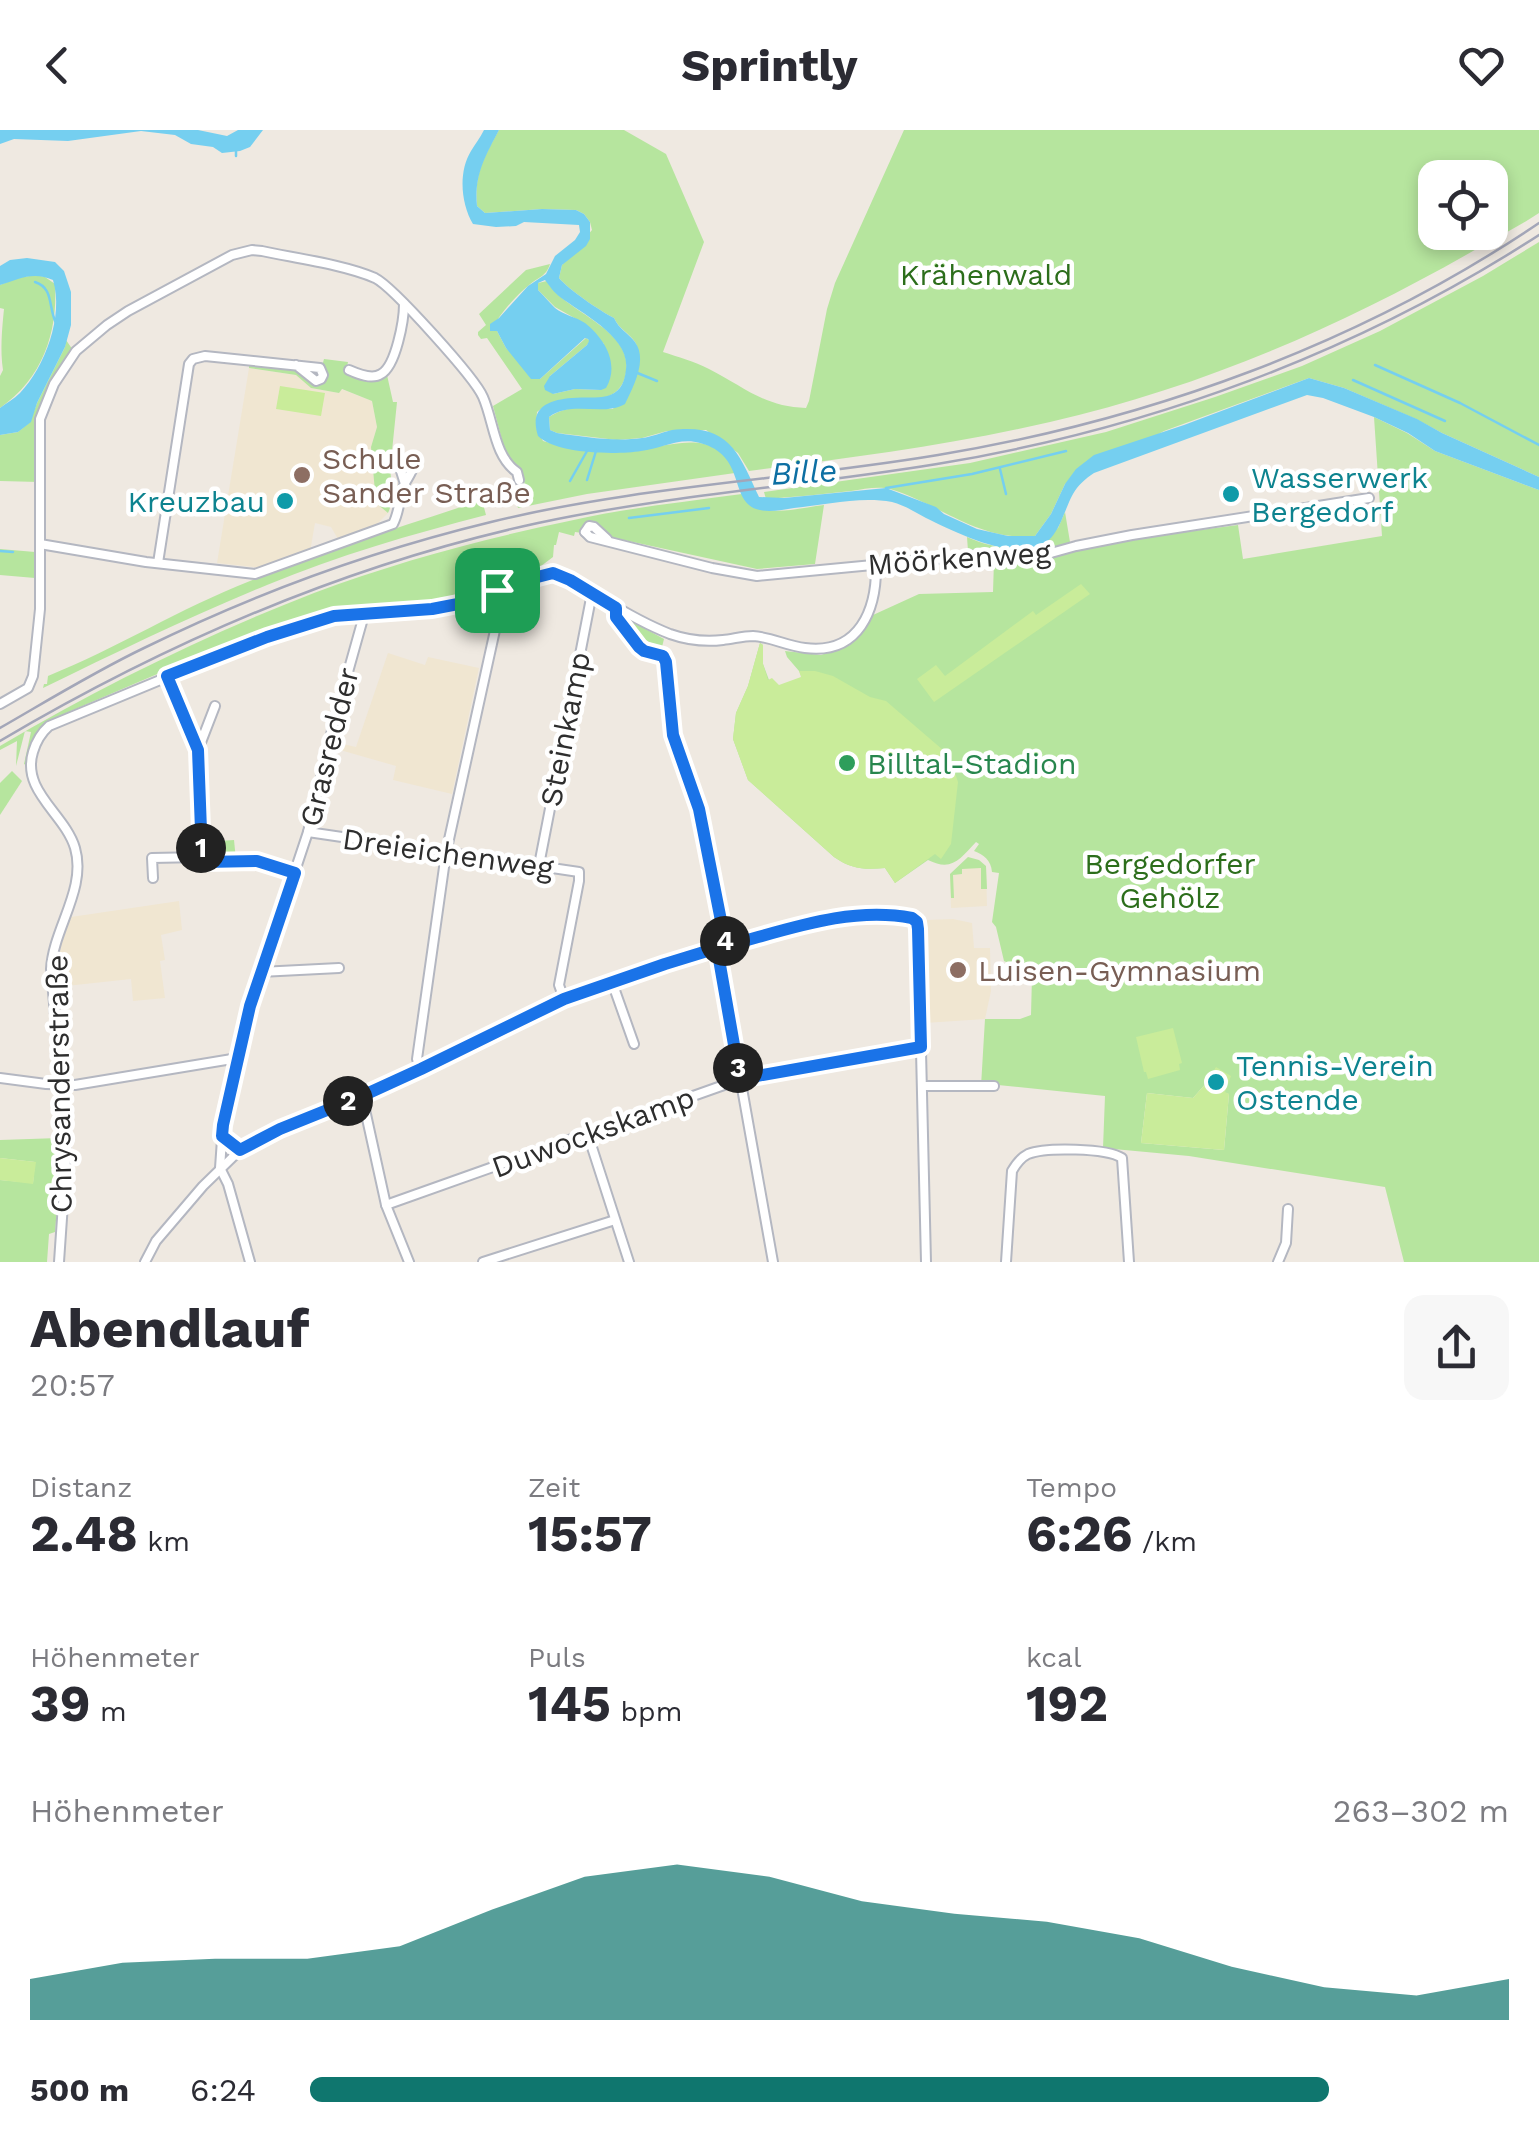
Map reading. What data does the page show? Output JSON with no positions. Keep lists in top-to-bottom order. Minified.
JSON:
{"streets":{"street":["Möörkenweg","Steinkamp","Grasredder","Dreieichenweg","Chrysanderstraße","Duwockskamp"]},"crossings":[["Steinkamp","Dreieichenweg"],["Grasredder","Dreieichenweg"]],"water":["Bille"],"parks":["Krähenwald","Bergedorfer Gehölz"],"places":["Schule Sander Straße","Wasserwerk Bergedorf","Kreuzbau","Billtal-Stadion","Luisen-Gymnasium","Tennis-Verein Ostende"],"page":{"header":"Sprintly","pins":["1","4","3","2"],"heading":["Abendlauf","20:57"],"stats":[["Distanz","2.48 km"],["Zeit","15:57"],["Tempo","6:26 /km"],["Höhenmeter","39 m"],["Puls","145 bpm"],["kcal","192"]],"chart":["Höhenmeter","263–302 m"],"list":[{"name":"500 m","note":"6:24"}]}}
